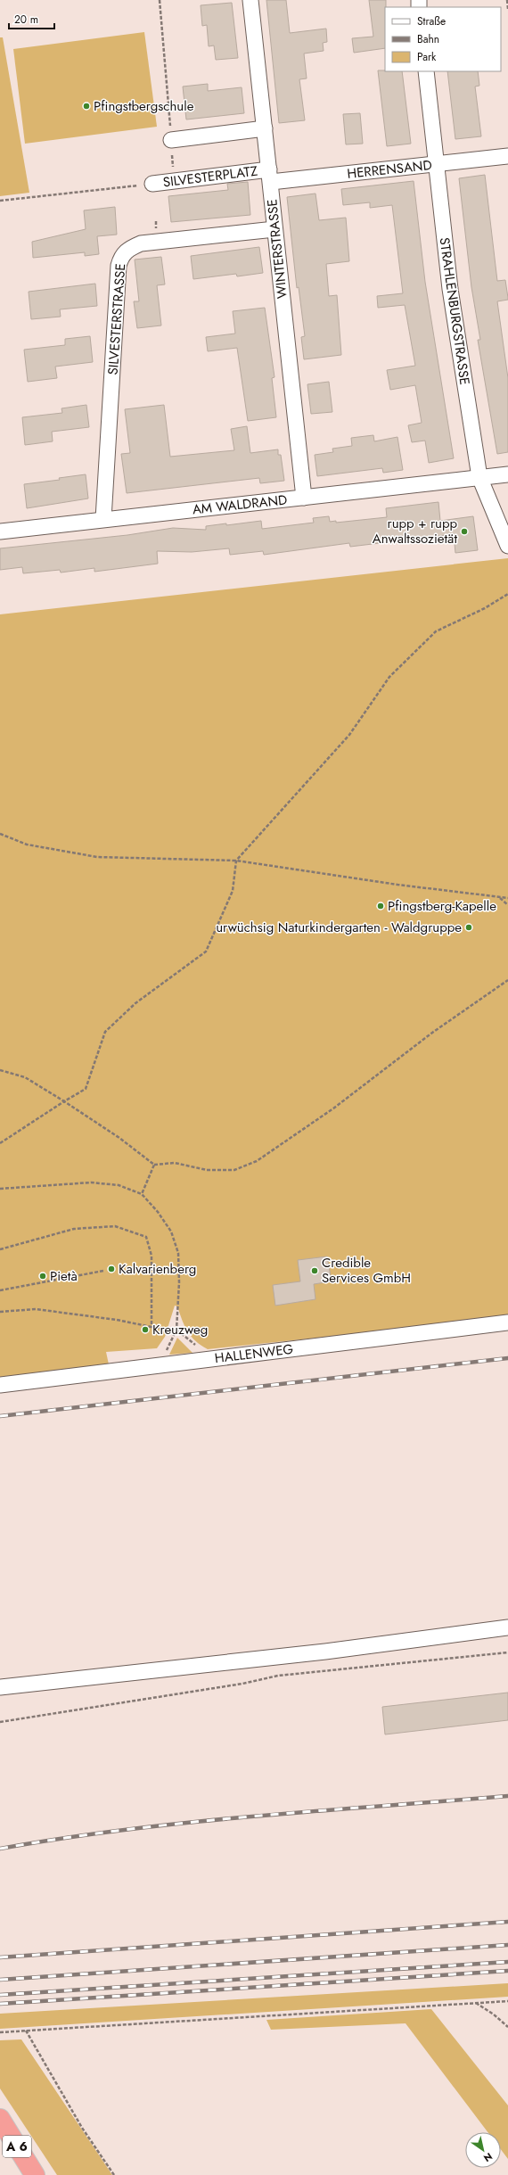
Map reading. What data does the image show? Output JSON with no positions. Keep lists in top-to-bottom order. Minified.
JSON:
{"streets":{"highway":["A 6"],"street":["HERRENSAND","SILVESTERPLATZ","WINTERSTRASSE","STRAHLENBURGSTRASSE","SILVESTERSTRASSE","AM WALDRAND","HALLENWEG"]},"crossings":[["HERRENSAND","SILVESTERPLATZ"],["HERRENSAND","WINTERSTRASSE"],["HERRENSAND","STRAHLENBURGSTRASSE"],["SILVESTERPLATZ","WINTERSTRASSE"],["WINTERSTRASSE","SILVESTERSTRASSE"],["WINTERSTRASSE","AM WALDRAND"],["STRAHLENBURGSTRASSE","AM WALDRAND"],["SILVESTERSTRASSE","AM WALDRAND"]],"places":["Pfingstbergschule","rupp + rupp Anwaltssozietät","Pfingstberg-Kapelle","urwüchsig Naturkindergarten - Waldgruppe","Kalvarienberg","Credible Services GmbH","Pietà","Kreuzweg"],"legend":["Straße","Bahn","Park"],"scale_bar":"20 m","north":"bottom right"}
